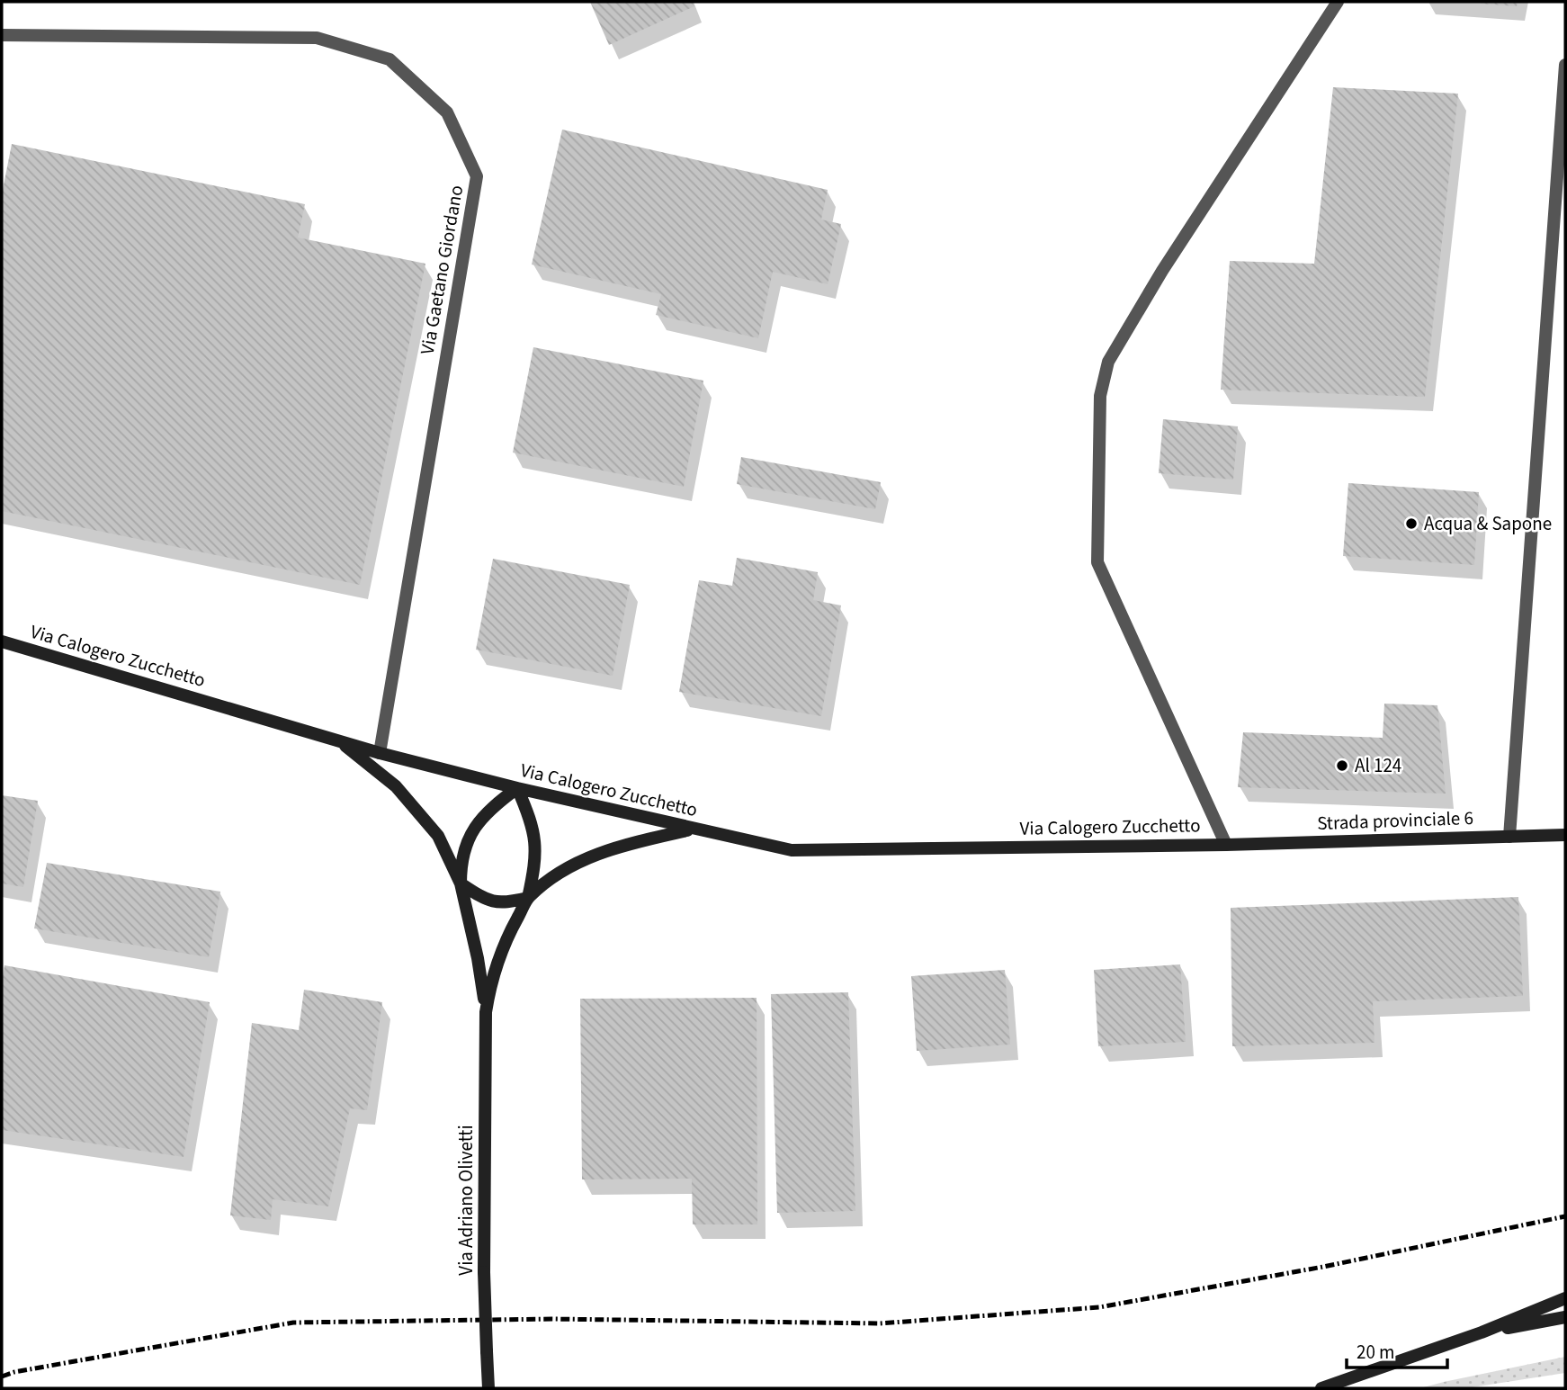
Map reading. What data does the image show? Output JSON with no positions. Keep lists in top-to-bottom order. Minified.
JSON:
{"streets":{"main road":["Via Calogero Zucchetto","Strada provinciale 6","Via Adriano Olivetti"],"street":["Via Gaetano Giordano"]},"crossings":[["Via Gaetano Giordano","Via Calogero Zucchetto"],["Via Calogero Zucchetto","Strada provinciale 6"],["Via Calogero Zucchetto","Via Adriano Olivetti"]],"places":["Acqua & Sapone","Al 124"],"scale_bar":"20 m"}
